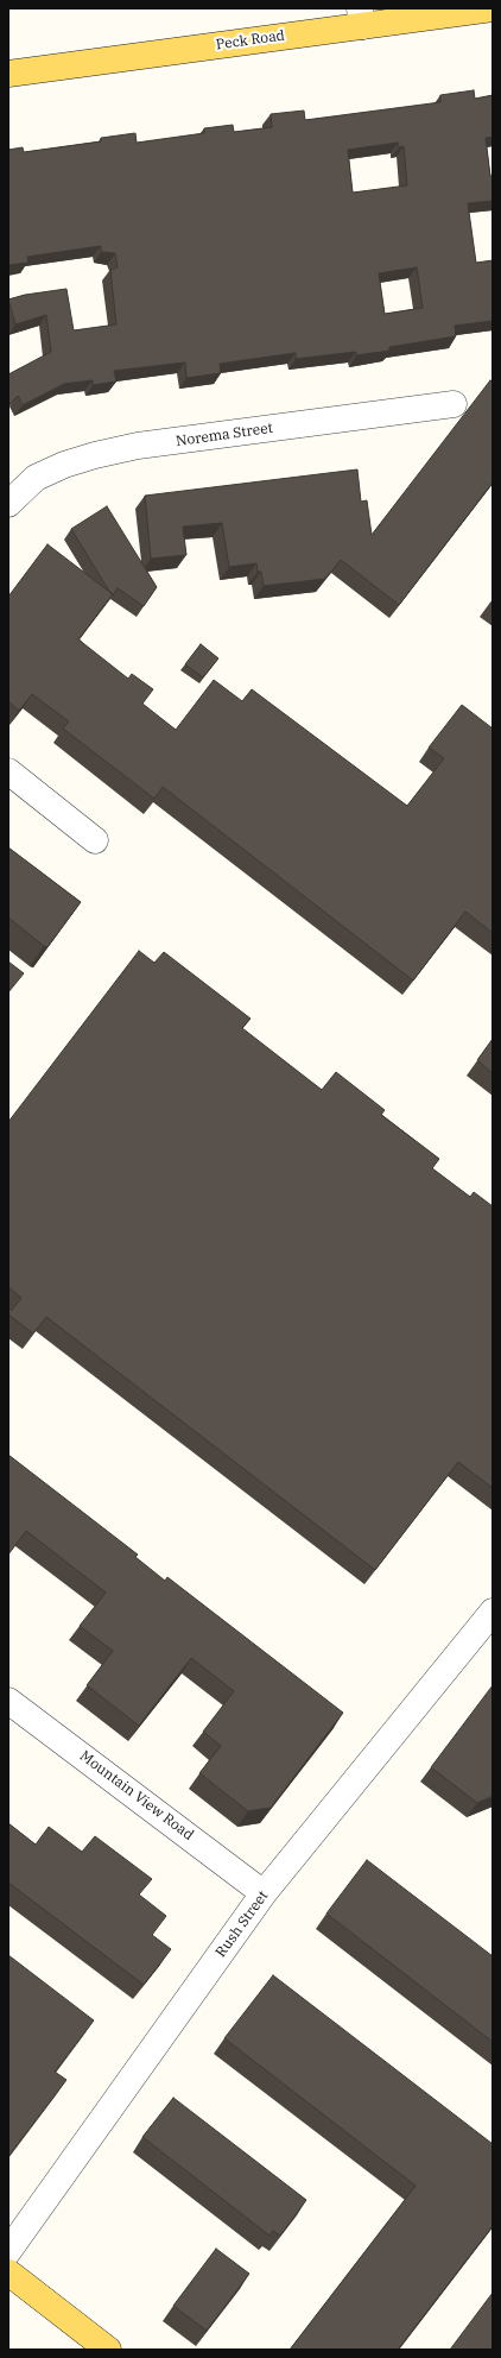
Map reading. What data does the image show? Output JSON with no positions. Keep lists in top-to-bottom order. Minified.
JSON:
{"streets":{"main road":["Peck Road"],"street":["Norema Street","Mountain View Road","Rush Street"]},"crossings":[["Mountain View Road","Rush Street"]]}
